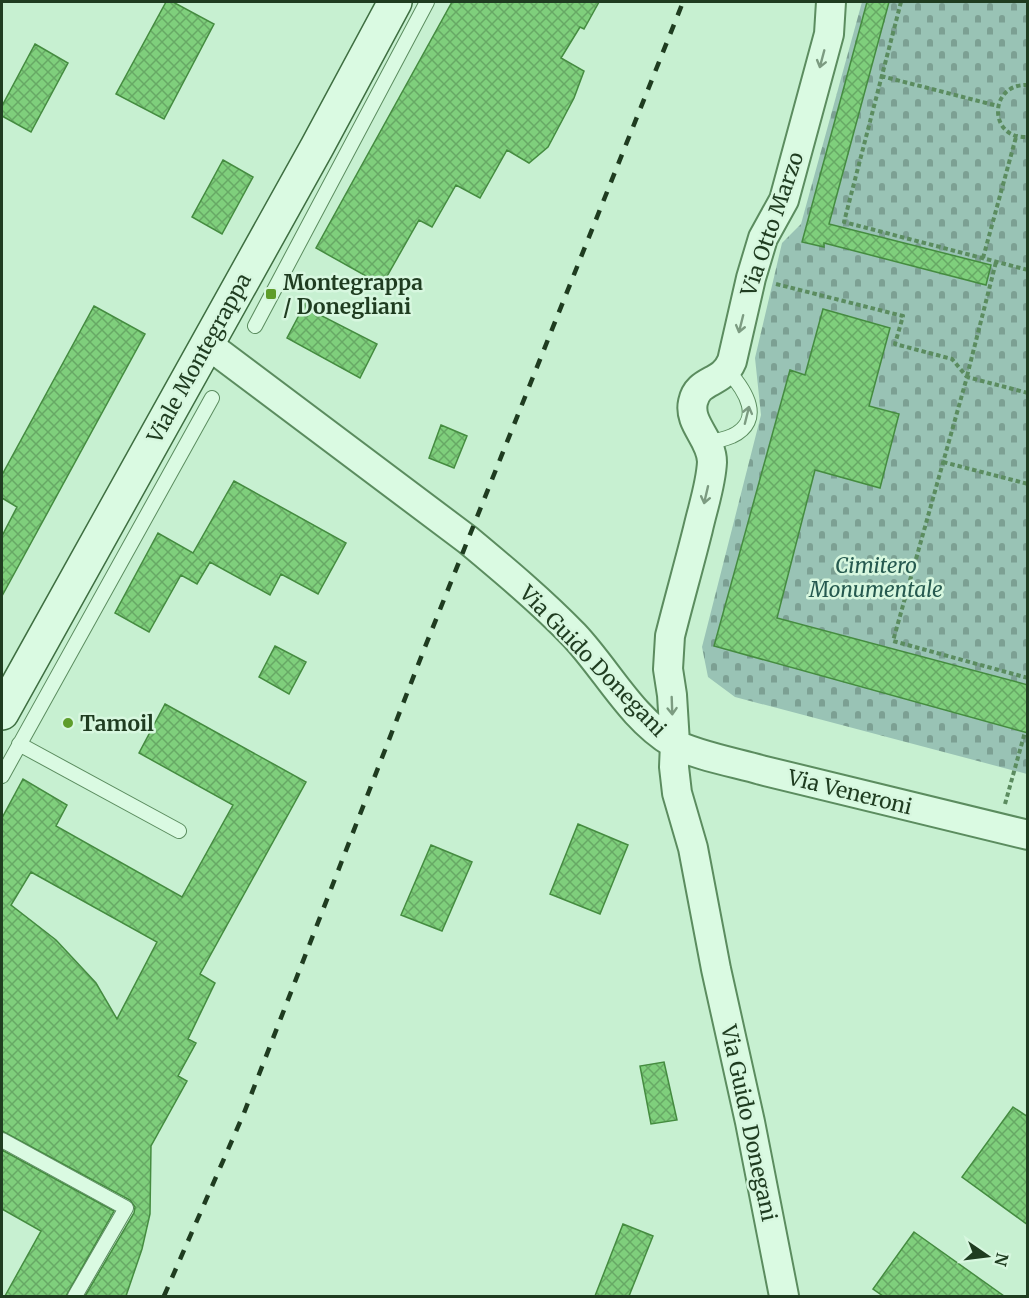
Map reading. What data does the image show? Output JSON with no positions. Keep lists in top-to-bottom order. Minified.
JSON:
{"streets":{"main road":["Viale Montegrappa"],"street":["Via Otto Marzo","Via Guido Donegani","Via Veneroni"]},"crossings":[["Viale Montegrappa","Via Guido Donegani"],["Via Guido Donegani","Via Veneroni"]],"one_way":["Via Otto Marzo"],"parks":["Cimitero Monumentale"],"places":{"transit":["Montegrappa / Donegliani"],"other":["Tamoil"]},"north":"right"}
